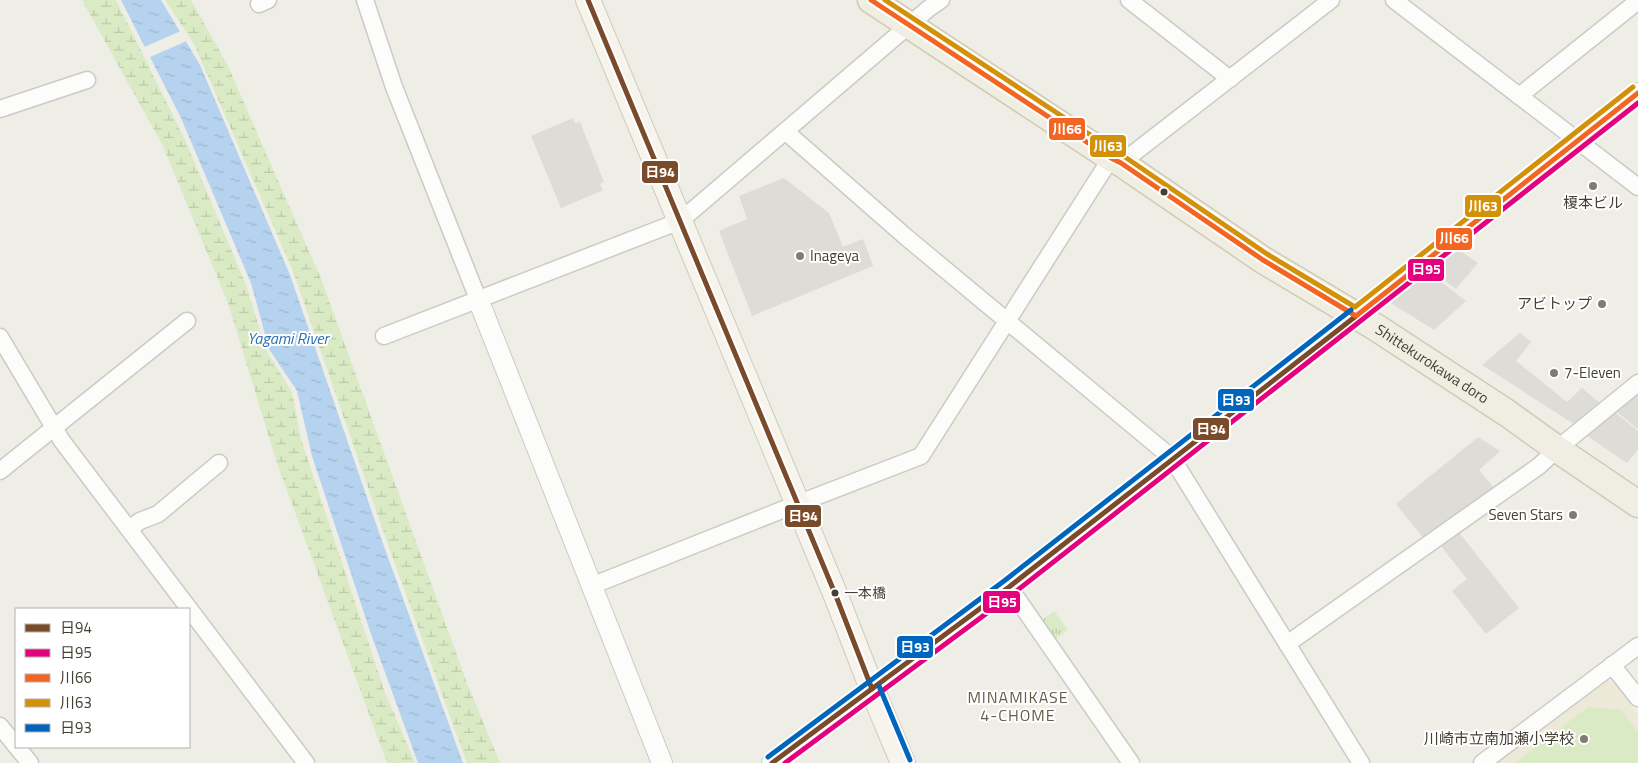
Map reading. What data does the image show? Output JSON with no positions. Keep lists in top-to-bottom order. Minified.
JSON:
{"streets":{"main road":["Shittekurokawa doro"]},"districts":["MINAMIKASE 4-CHOME"],"water":["Yagami River"],"places":["榎本ビル","Inageya","アビトップ","7-Eleven","Seven Stars","一本橋","川崎市立南加瀬小学校"],"lines":["transit line 日94","transit line 川66","transit line 川63","transit line 日95","transit line 日93"],"legend":["日94","日95","川66","川63","日93"]}
